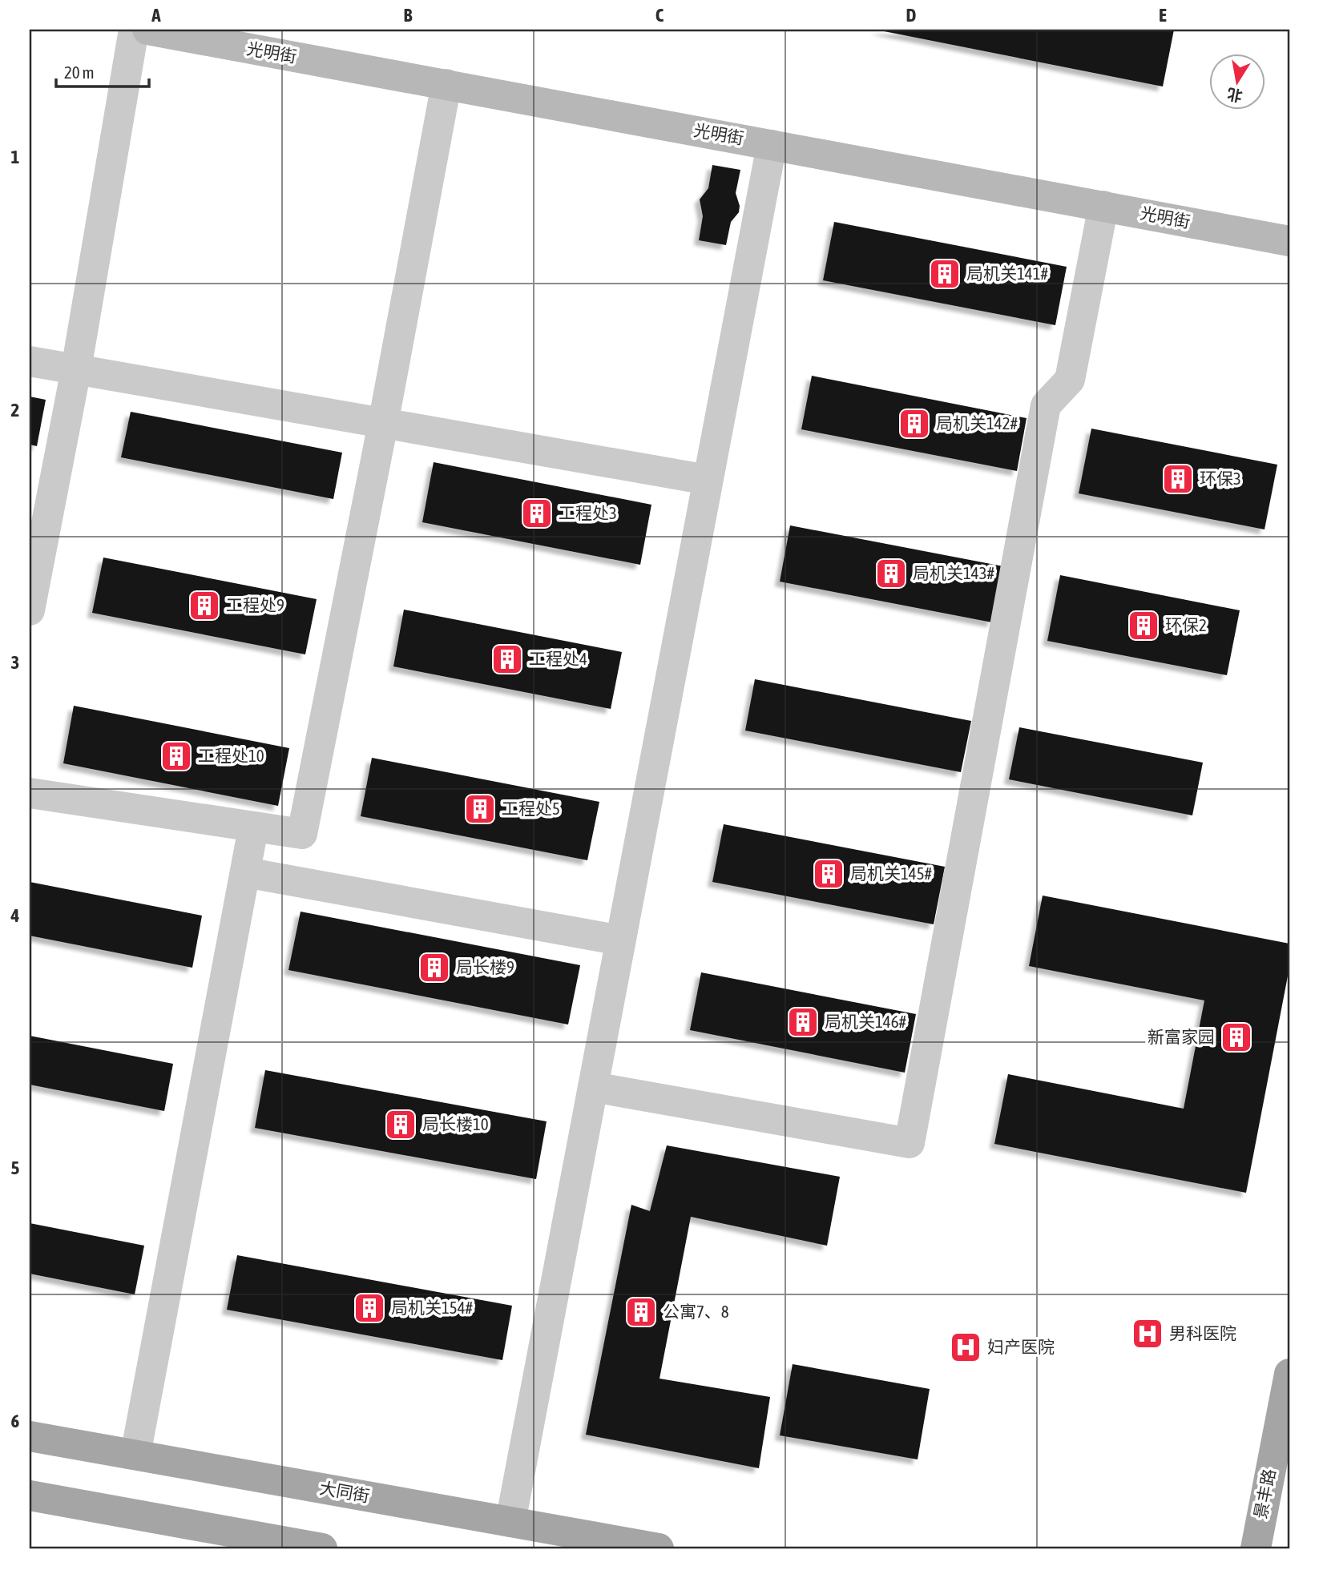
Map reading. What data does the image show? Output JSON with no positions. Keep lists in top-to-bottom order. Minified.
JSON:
{"streets":{"main road":["光明街","大同街","景丰路"]},"places":{"building":["局机关141#","局机关142#","环保3","工程处3","局机关143#","工程处9","环保2","工程处4","工程处10","工程处5","局机关145#","局长楼9","局机关146#","新富家园","局长楼10","局机关154#","公寓7、8"],"hospital":["男科医院","妇产医院"]},"scale_bar":"20 m","north":"bottom","grid":{"columns":["A","B","C","D","E"],"rows":["1","2","3","4","5","6"]}}
